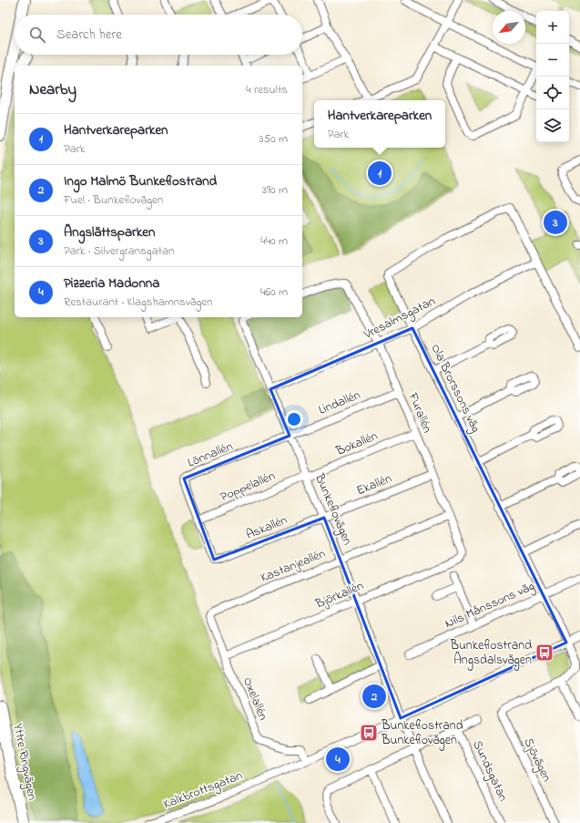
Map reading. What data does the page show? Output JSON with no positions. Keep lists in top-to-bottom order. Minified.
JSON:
{"streets":{"highway":["Yttre Ringvägen"],"street":["Vresalmsgatan","Ola Brorssons väg","Lindallén","Furallén","Bokallén","Lönnallén","Ekallén","Poppelallén","Bunkeflovägen","Askallén","Kastanjeallén","Björkallén","Nils Månssons väg","Oxelallén","Sjövägen","Sundsgatan","Kalkbrottsgatan"]},"crossings":[["Vresalmsgatan","Ola Brorssons väg"],["Vresalmsgatan","Furallén"],["Vresalmsgatan","Bunkeflovägen"],["Ola Brorssons väg","Nils Månssons väg"],["Ola Brorssons väg","Kalkbrottsgatan"],["Lindallén","Furallén"],["Lindallén","Lönnallén"],["Lindallén","Bunkeflovägen"],["Furallén","Bokallén"],["Furallén","Ekallén"],["Furallén","Kastanjeallén"],["Furallén","Björkallén"],["Bokallén","Poppelallén"],["Bokallén","Bunkeflovägen"],["Lönnallén","Poppelallén"],["Lönnallén","Bunkeflovägen"],["Lönnallén","Askallén"],["Ekallén","Bunkeflovägen"],["Ekallén","Askallén"],["Poppelallén","Bunkeflovägen"],["Bunkeflovägen","Askallén"],["Bunkeflovägen","Kastanjeallén"],["Bunkeflovägen","Björkallén"],["Bunkeflovägen","Kalkbrottsgatan"],["Kastanjeallén","Oxelallén"],["Björkallén","Oxelallén"],["Oxelallén","Kalkbrottsgatan"]],"places":{"bus stop":["Bunkeflostrand Ängsdalsvägen","Bunkeflostrand Bunkeflovägen"]},"north":"bottom left","page":{"map_buttons":["+","−"],"search":"Search here","heading":["Nearby","4 results"],"popup":["Hantverkareparken","Park"],"list":[{"mark":"1","name":"Hantverkareparken","note":"Park","value":"350 m"},{"mark":"2","name":"Ingo Malmö Bunkeflostrand","note":"Fuel · Bunkeflovägen","value":"390 m"},{"mark":"3","name":"Ängslättsparken","note":"Park · Silvergransgatan","value":"440 m"},{"mark":"4","name":"Pizzeria Madonna","note":"Restaurant · Klagshamnsvägen","value":"460 m"}],"pins":["1","3","2","4"]}}
